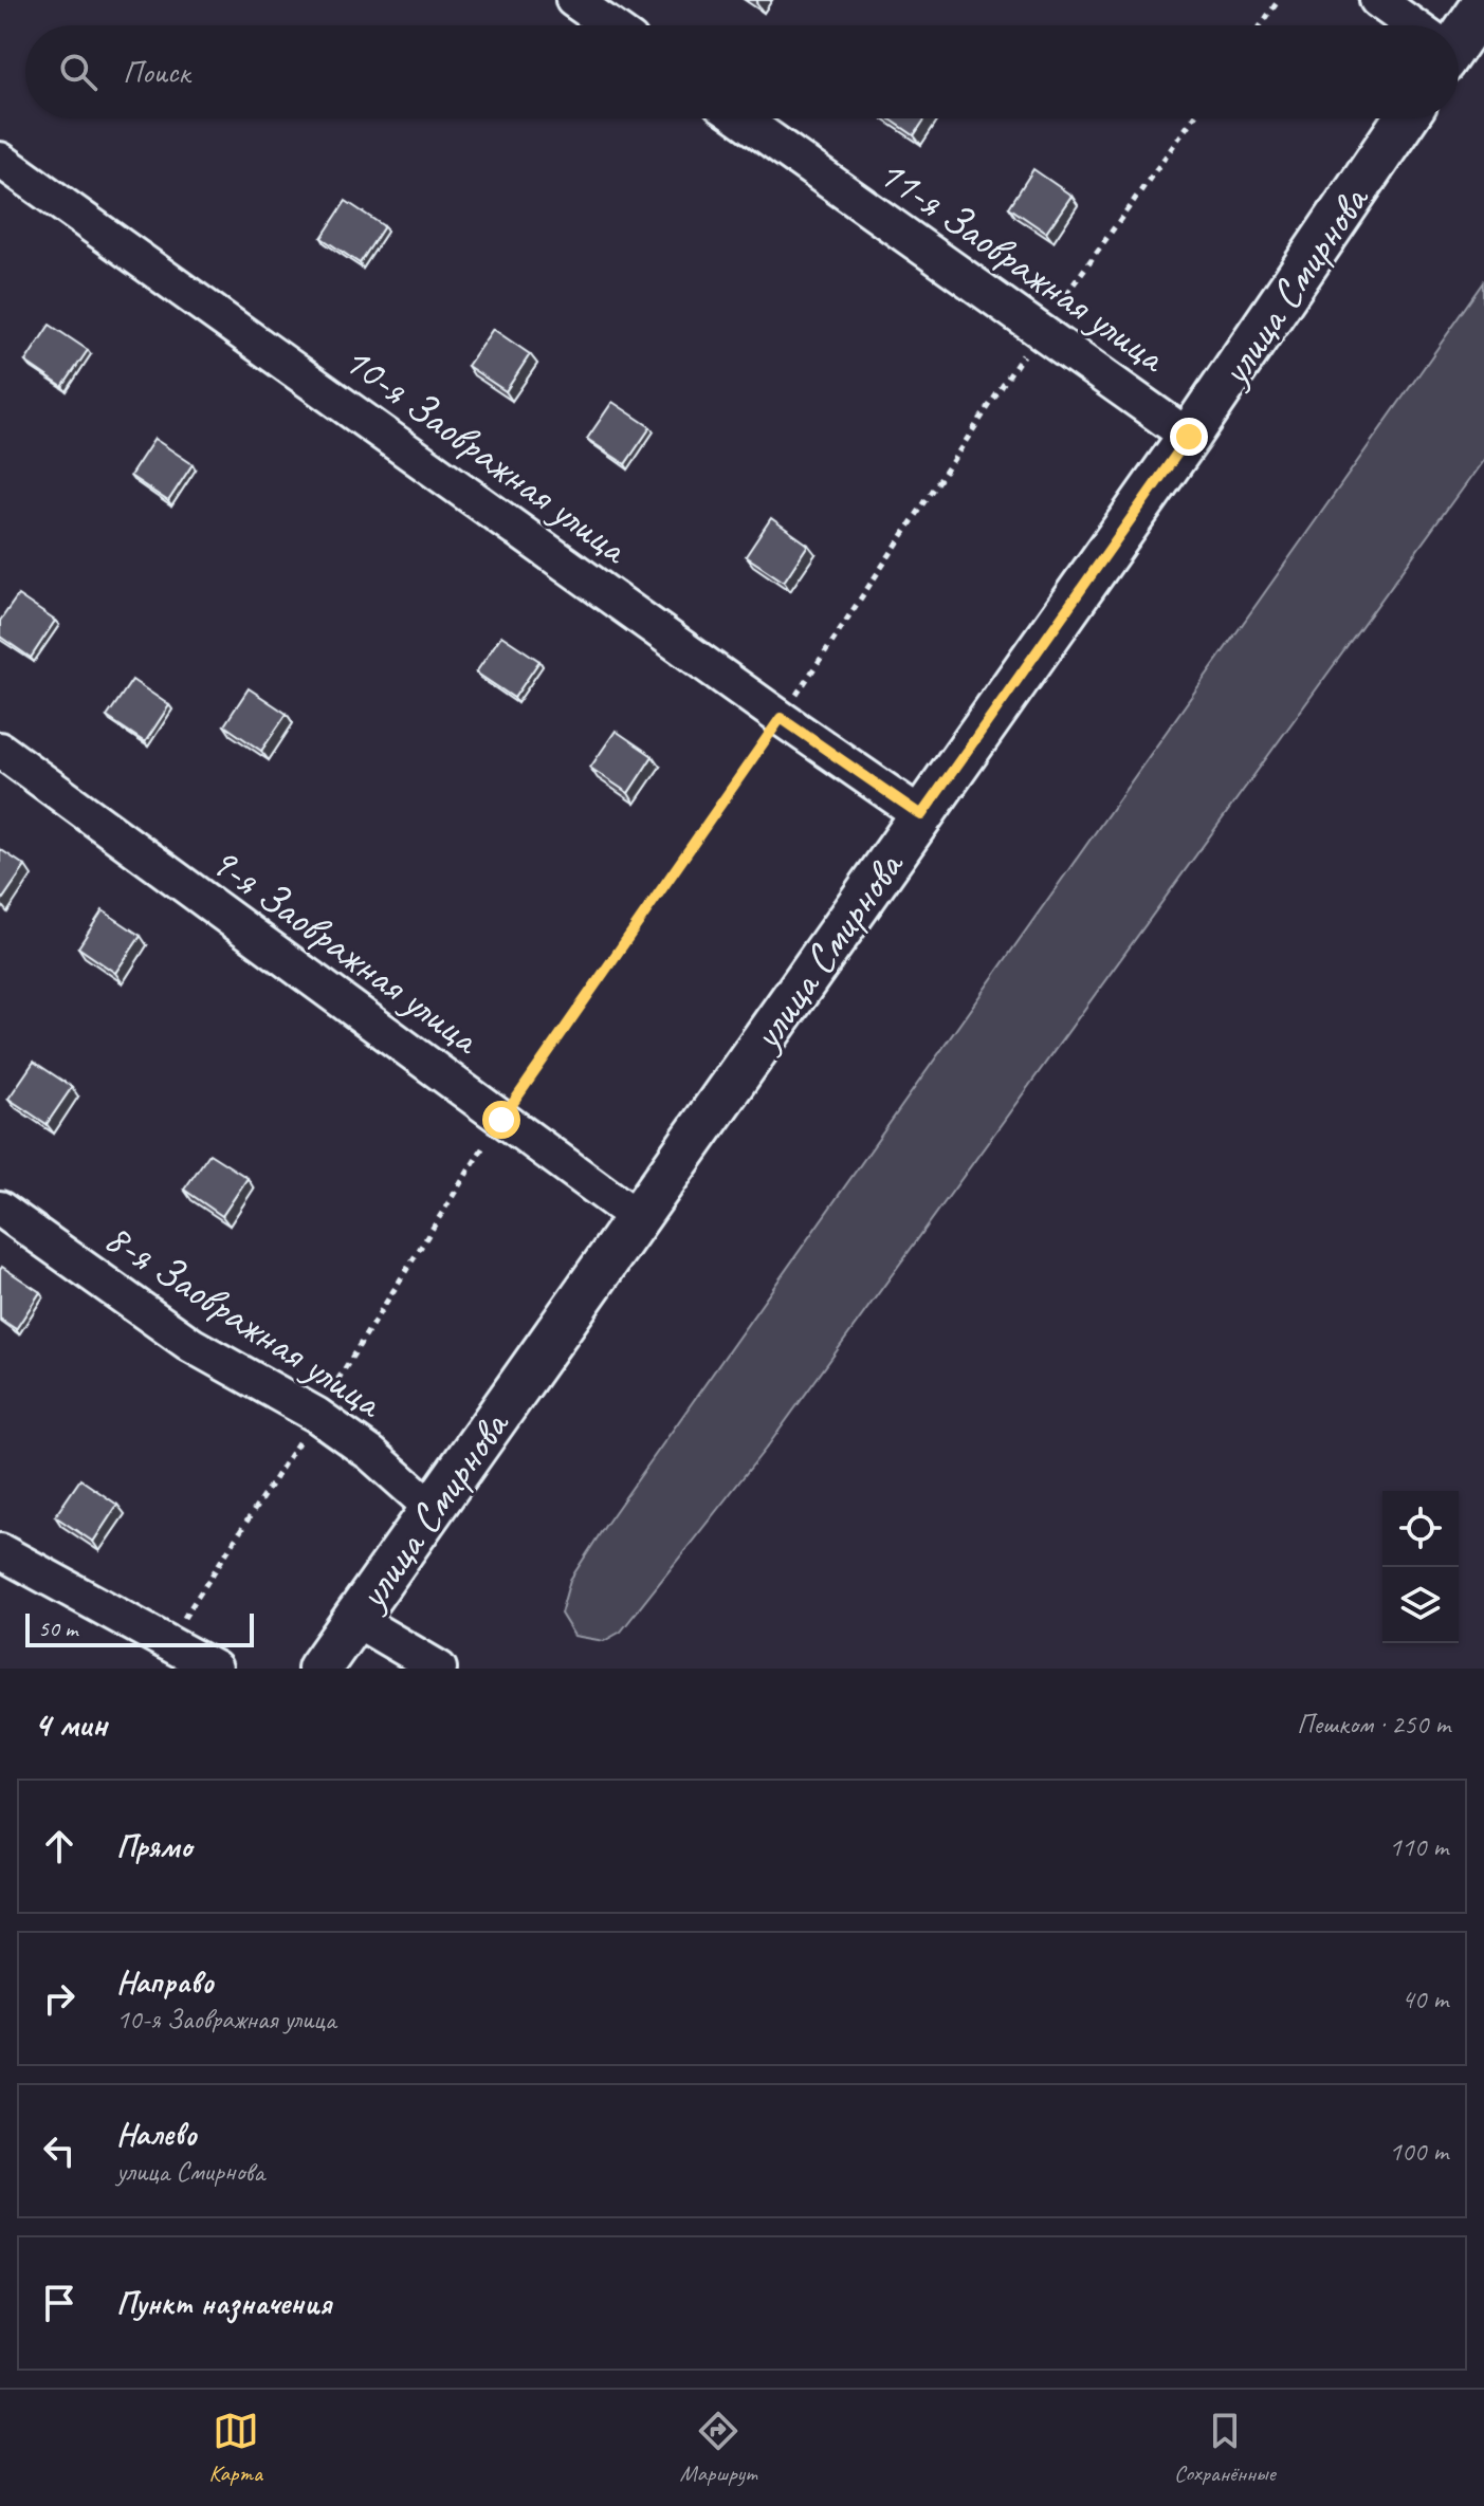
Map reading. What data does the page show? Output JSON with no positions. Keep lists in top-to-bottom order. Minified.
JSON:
{"streets":{"main road":["улица Смирнова"],"street":["11-я Заовражная улица","10-я Заовражная улица","9-я Заовражная улица","8-я Заовражная улица"]},"crossings":[["11-я Заовражная улица","улица Смирнова"],["улица Смирнова","10-я Заовражная улица"],["улица Смирнова","9-я Заовражная улица"],["улица Смирнова","8-я Заовражная улица"]],"scale_bar":"50 m","page":{"search":"Поиск","scale":"50 m","heading":["4 мин","Пешком · 250 m"],"list":[["Прямо","110 m"],["Направо","10-я Заовражная улица","40 m"],["Налево","улица Смирнова","100 m"],"Пункт назначения"],"nav":["Карта","Маршрут","Сохранённые"]}}
